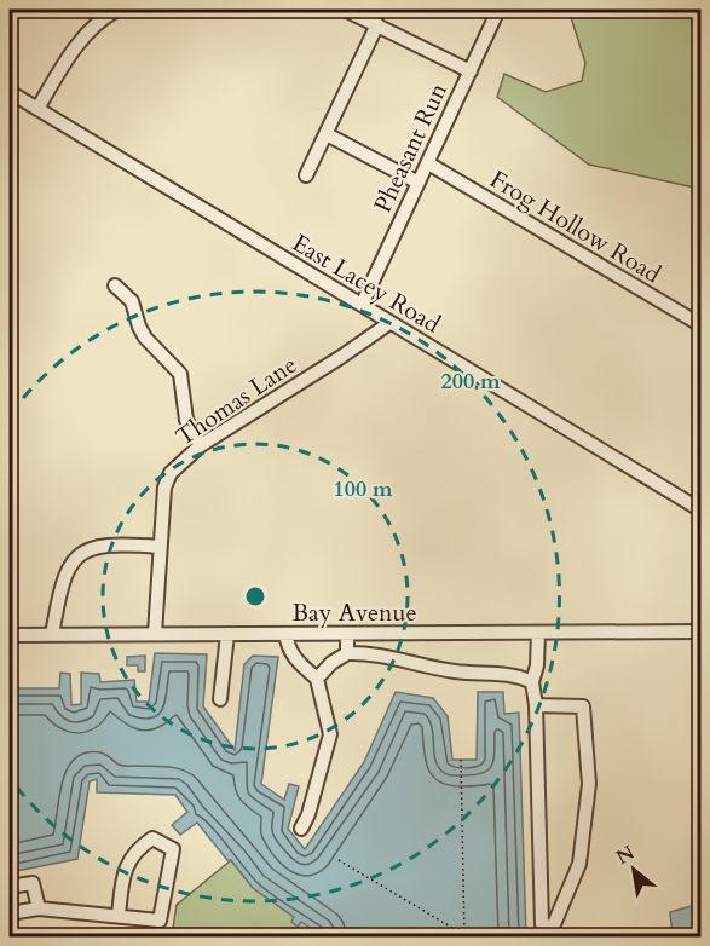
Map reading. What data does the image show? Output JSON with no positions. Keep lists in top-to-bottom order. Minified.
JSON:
{"streets":{"street":["Pheasant Run","Frog Hollow Road","East Lacey Road","Thomas Lane","Bay Avenue"]},"crossings":[["Pheasant Run","Frog Hollow Road"],["Pheasant Run","East Lacey Road"],["East Lacey Road","Thomas Lane"],["Thomas Lane","Bay Avenue"]],"north":"top left","rings":["200 m","100 m"]}
